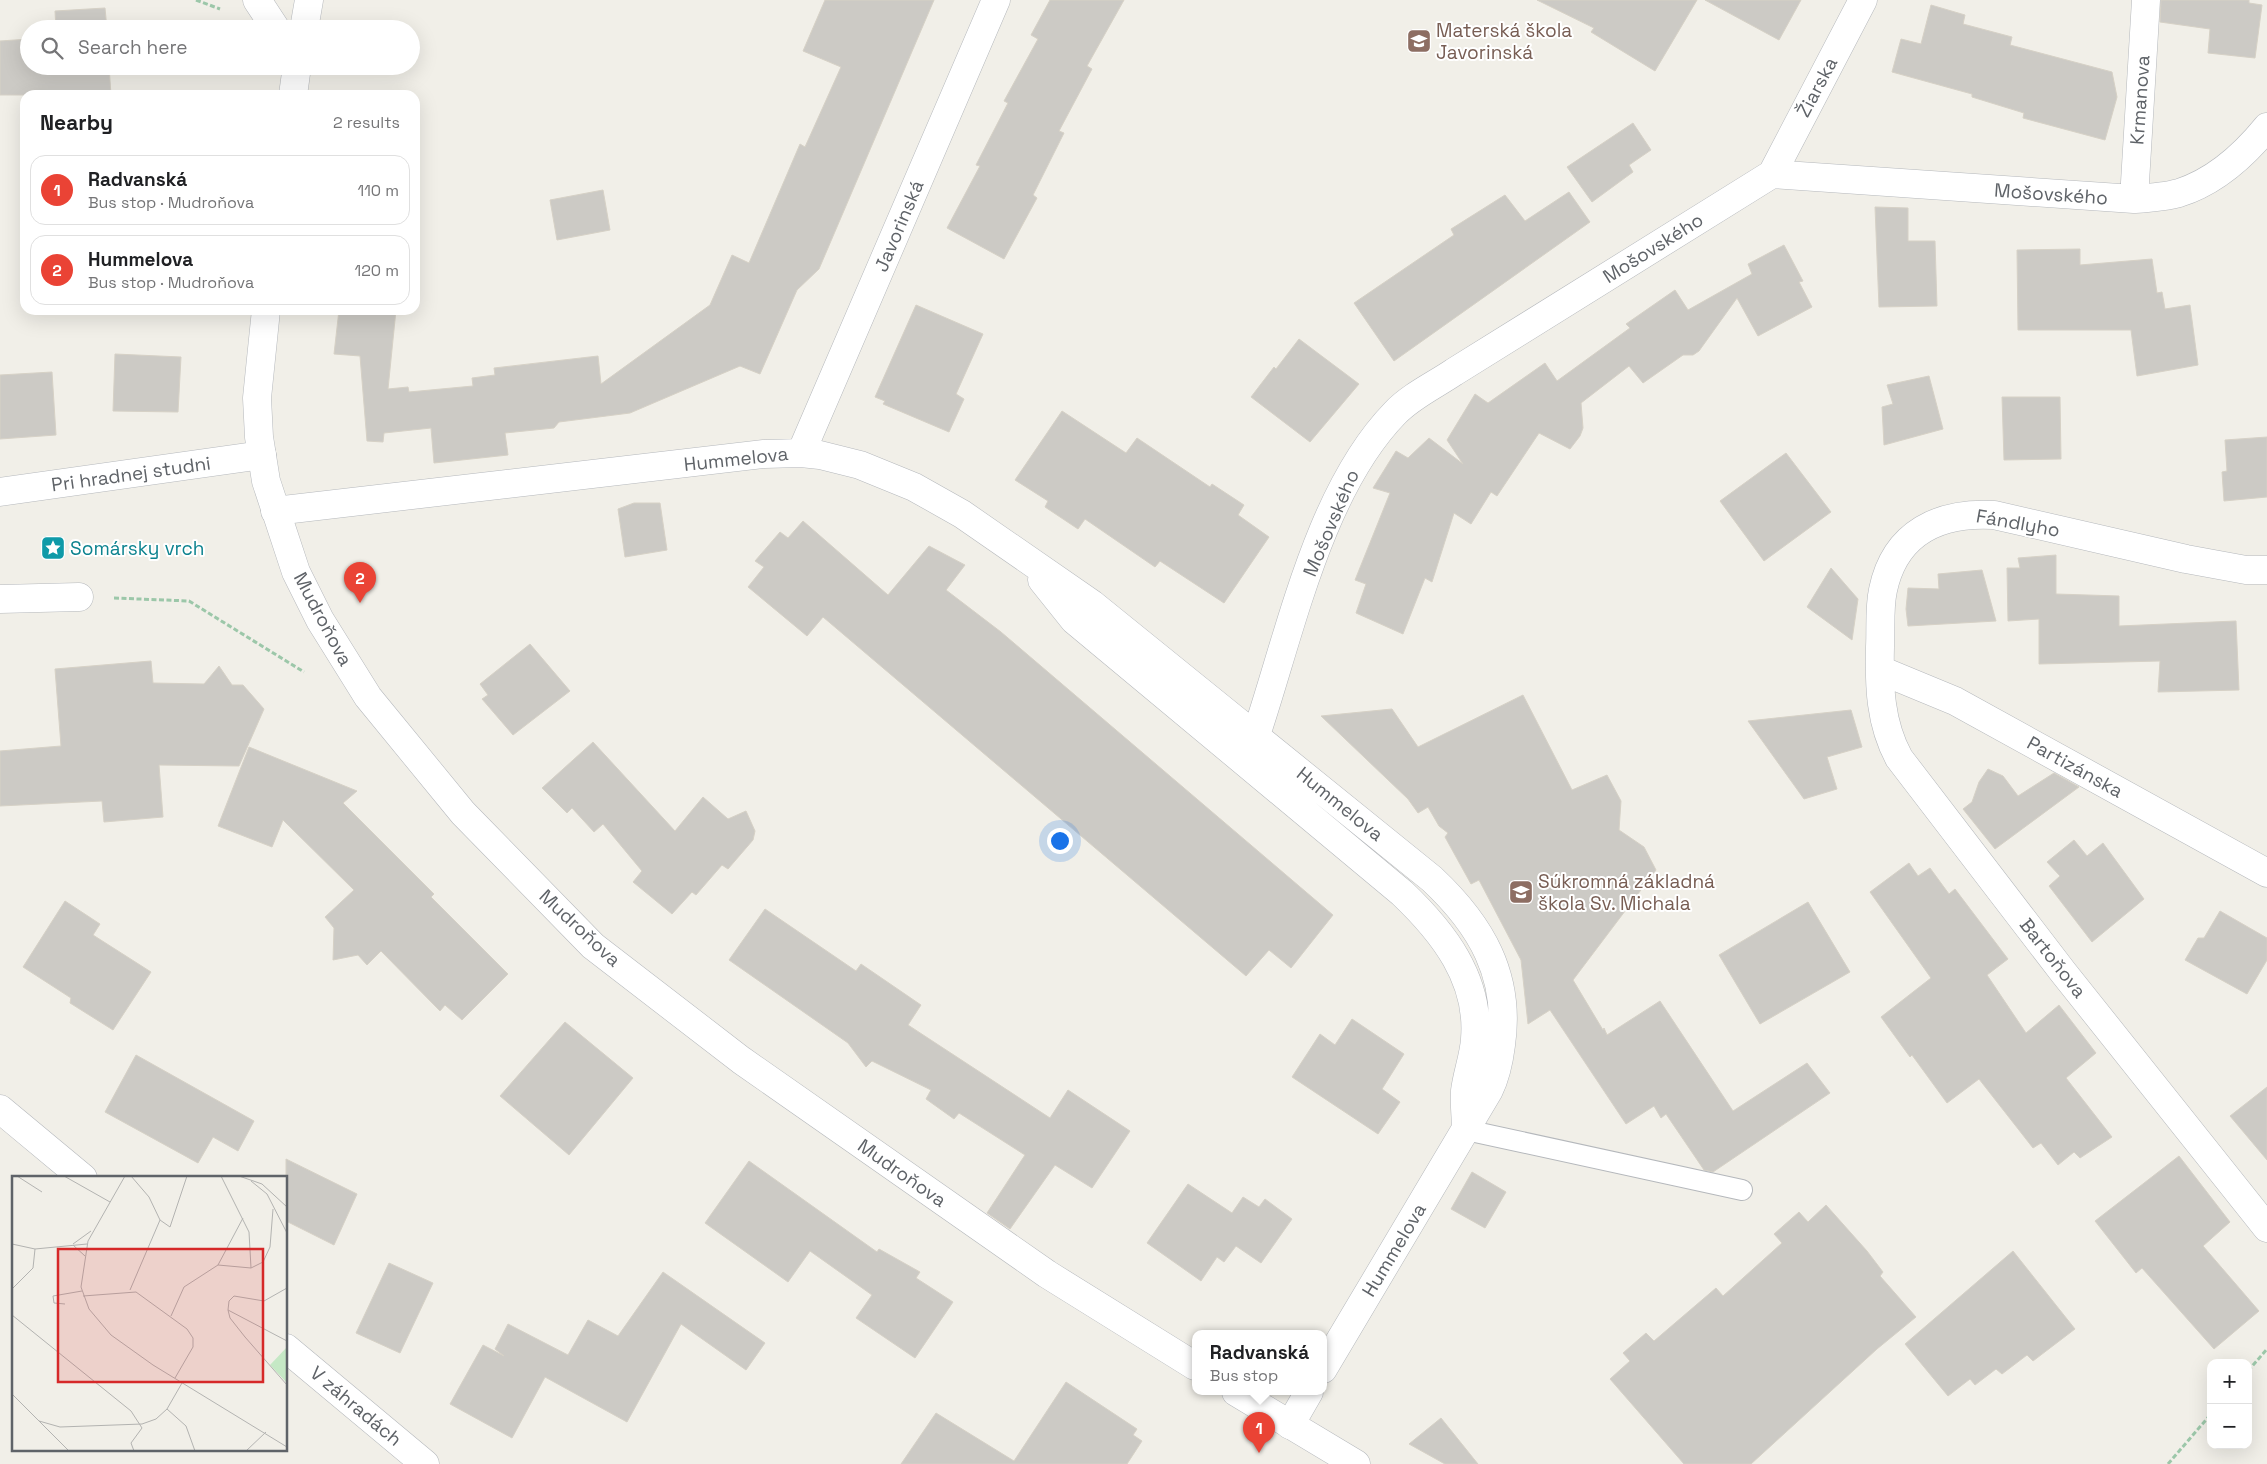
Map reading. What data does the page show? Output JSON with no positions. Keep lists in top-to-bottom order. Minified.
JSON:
{"streets":{"street":["Žiarska","Krmanova","Mošovského","Javorinská","Hummelova","Pri hradnej studni","Fándlyho","Mudroňova","Partizánska","Bartoňova","V záhradách"]},"crossings":[["Žiarska","Mošovského"],["Krmanova","Mošovského"],["Mošovského","Hummelova"],["Javorinská","Hummelova"],["Hummelova","Mudroňova"],["Pri hradnej studni","Mudroňova"],["Fándlyho","Partizánska"],["Fándlyho","Bartoňova"],["Partizánska","Bartoňova"]],"places":{"school or university":["Materská škola Javorinská","Súkromná základná škola Sv. Michala"],"place":["Somársky vrch"]},"page":{"search":"Search here","heading":["Nearby","2 results"],"list":[{"mark":"1","name":"Radvanská","note":"Bus stop · Mudroňova","value":"110 m"},{"mark":"2","name":"Hummelova","note":"Bus stop · Mudroňova","value":"120 m"}],"pins":["2","1"],"popup":["Radvanská","Bus stop"],"map_buttons":["+","−"]}}
